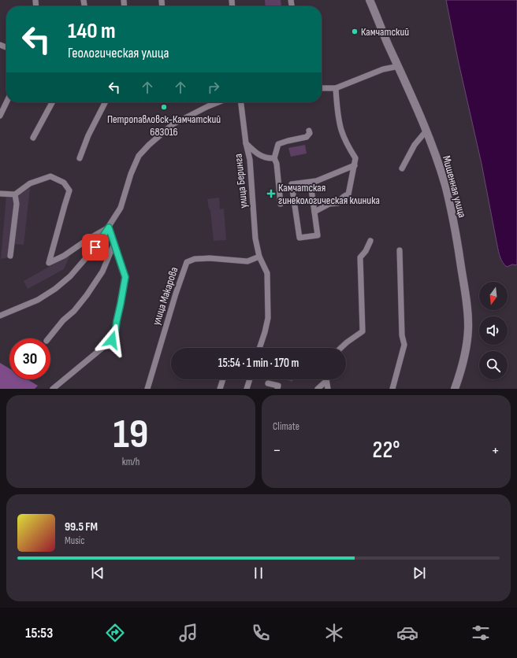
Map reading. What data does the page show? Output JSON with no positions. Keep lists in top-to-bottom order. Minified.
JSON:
{"streets":{"main road":["Мишенная улица"],"street":["улица Беринга","улица Макарова"]},"crossings":[["улица Беринга","улица Макарова"]],"places":{"other":["Камчатский","Петропавловск-Камчатский 683016"],"health":["Камчатская гинекологическая клиника"]},"north":"bottom","page":{"turn":["140 m","Геологическая улица"],"limit":"30","trip":"15:54 · 1 min · 170 m","tile":[["19","km/h"],"Climate"],"heat":["−","22°","+"],"song":["99.5 FM","Music"],"tabs":"15:53"}}
